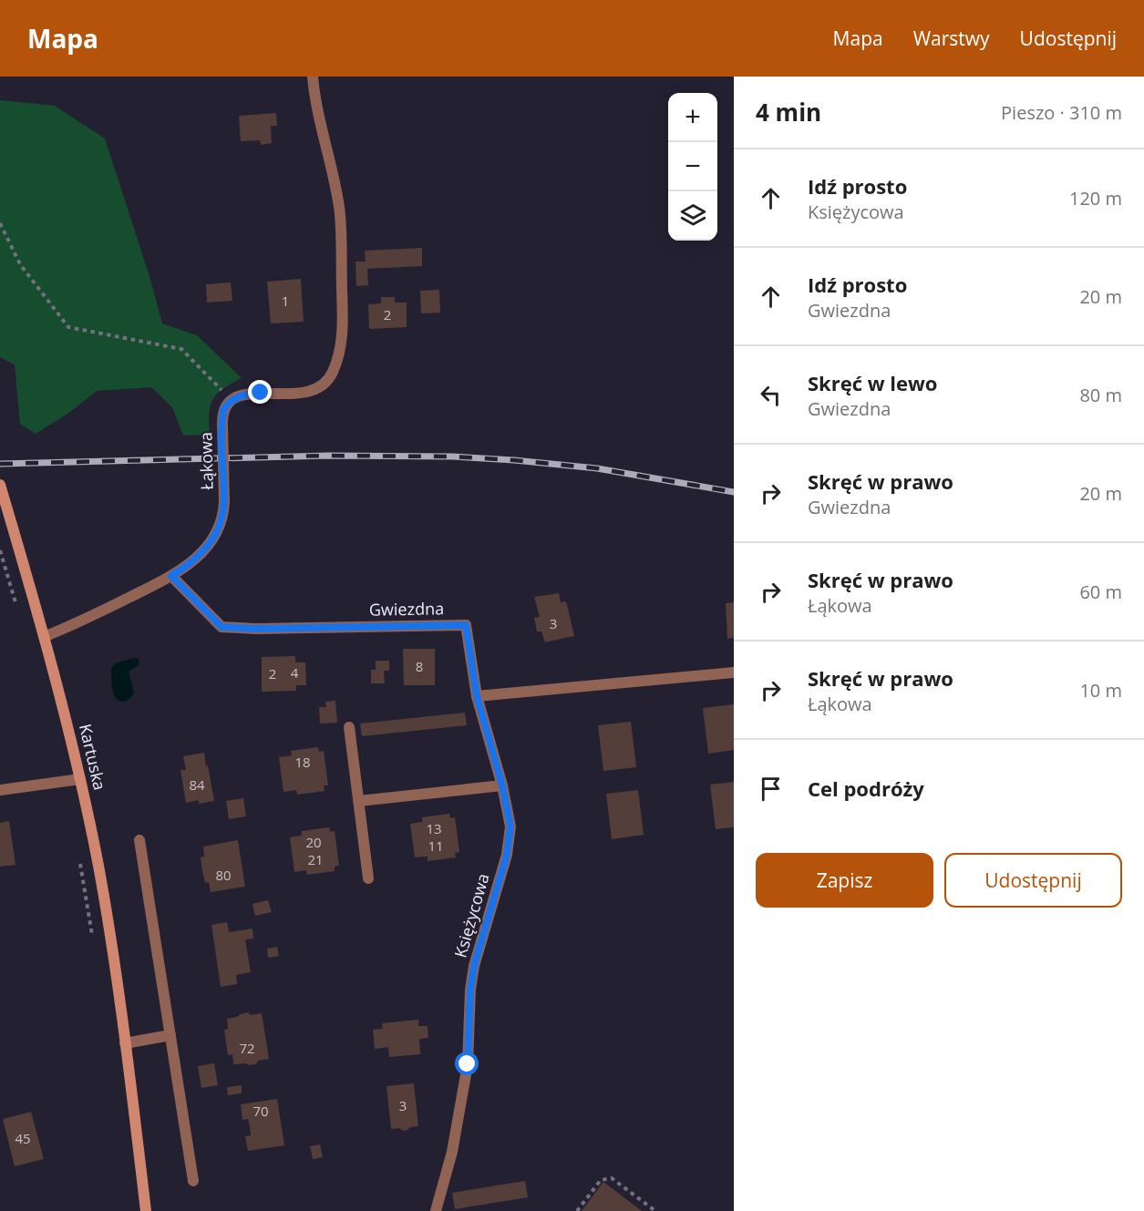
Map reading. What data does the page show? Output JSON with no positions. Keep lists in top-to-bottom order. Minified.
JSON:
{"streets":{"main road":["Kartuska"],"street":["Łąkowa","Gwiezdna","Księżycowa"]},"crossings":[["Łąkowa","Gwiezdna"],["Łąkowa","Kartuska"],["Gwiezdna","Księżycowa"]],"house_numbers":["1","2","3","8","4","2","18","84","13","20","11","21","80","72","3","70","45"],"page":{"header":"Mapa","nav":["Mapa","Warstwy","Udostępnij"],"heading":["4 min","Pieszo · 310 m"],"map_buttons":["+","−"],"list":[["Idź prosto","Księżycowa","120 m"],["Idź prosto","Gwiezdna","20 m"],["Skręć w lewo","Gwiezdna","80 m"],["Skręć w prawo","Gwiezdna","20 m"],["Skręć w prawo","Łąkowa","60 m"],["Skręć w prawo","Łąkowa","10 m"],"Cel podróży"],"buttons":["Zapisz","Udostępnij"]}}
